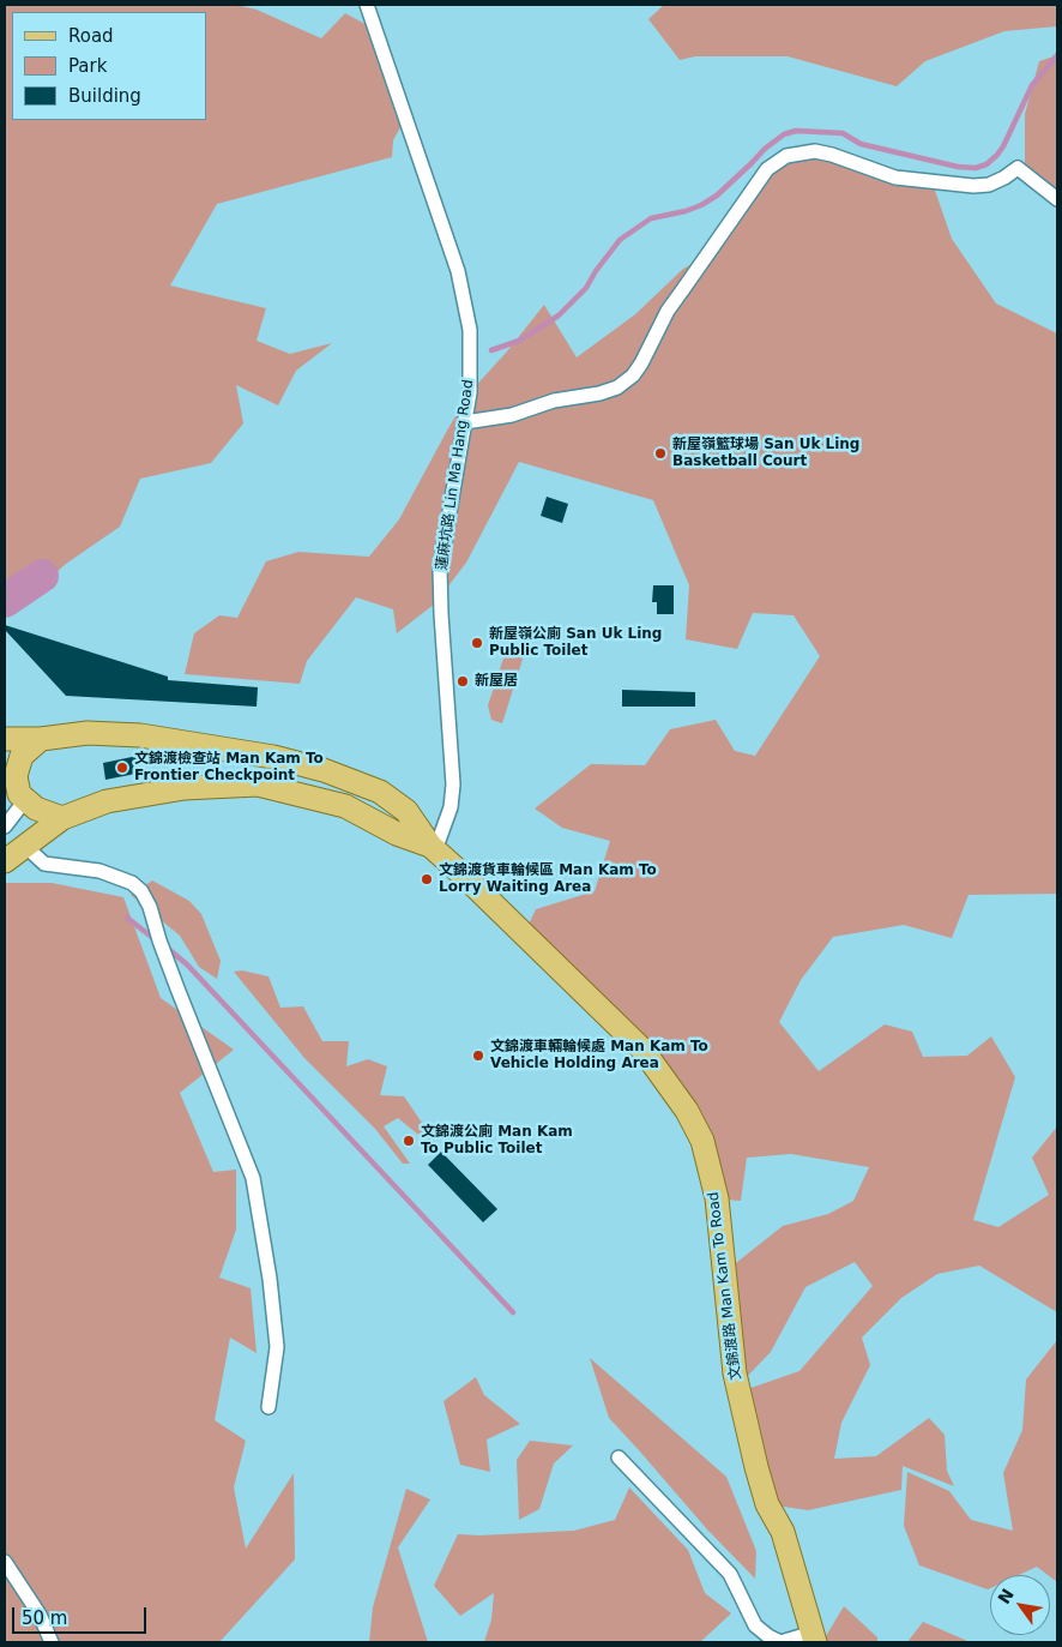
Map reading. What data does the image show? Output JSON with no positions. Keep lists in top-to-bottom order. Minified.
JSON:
{"streets":{"main road":["文錦渡路 Man Kam To Road"],"street":["蓮麻坑路 Lin Ma Hang Road"]},"crossings":[["蓮麻坑路 Lin Ma Hang Road","文錦渡路 Man Kam To Road"]],"places":["新屋嶺籃球場 San Uk Ling Basketball Court","新屋嶺公廁 San Uk Ling Public Toilet","新屋居","文錦渡檢查站 Man Kam To Frontier Checkpoint","文錦渡貨車輪候區 Man Kam To Lorry Waiting Area","文錦渡車輛輪候處 Man Kam To Vehicle Holding Area","文錦渡公廁 Man Kam To Public Toilet"],"legend":["Road","Park","Building"],"scale_bar":"50 m","north":"top left"}
